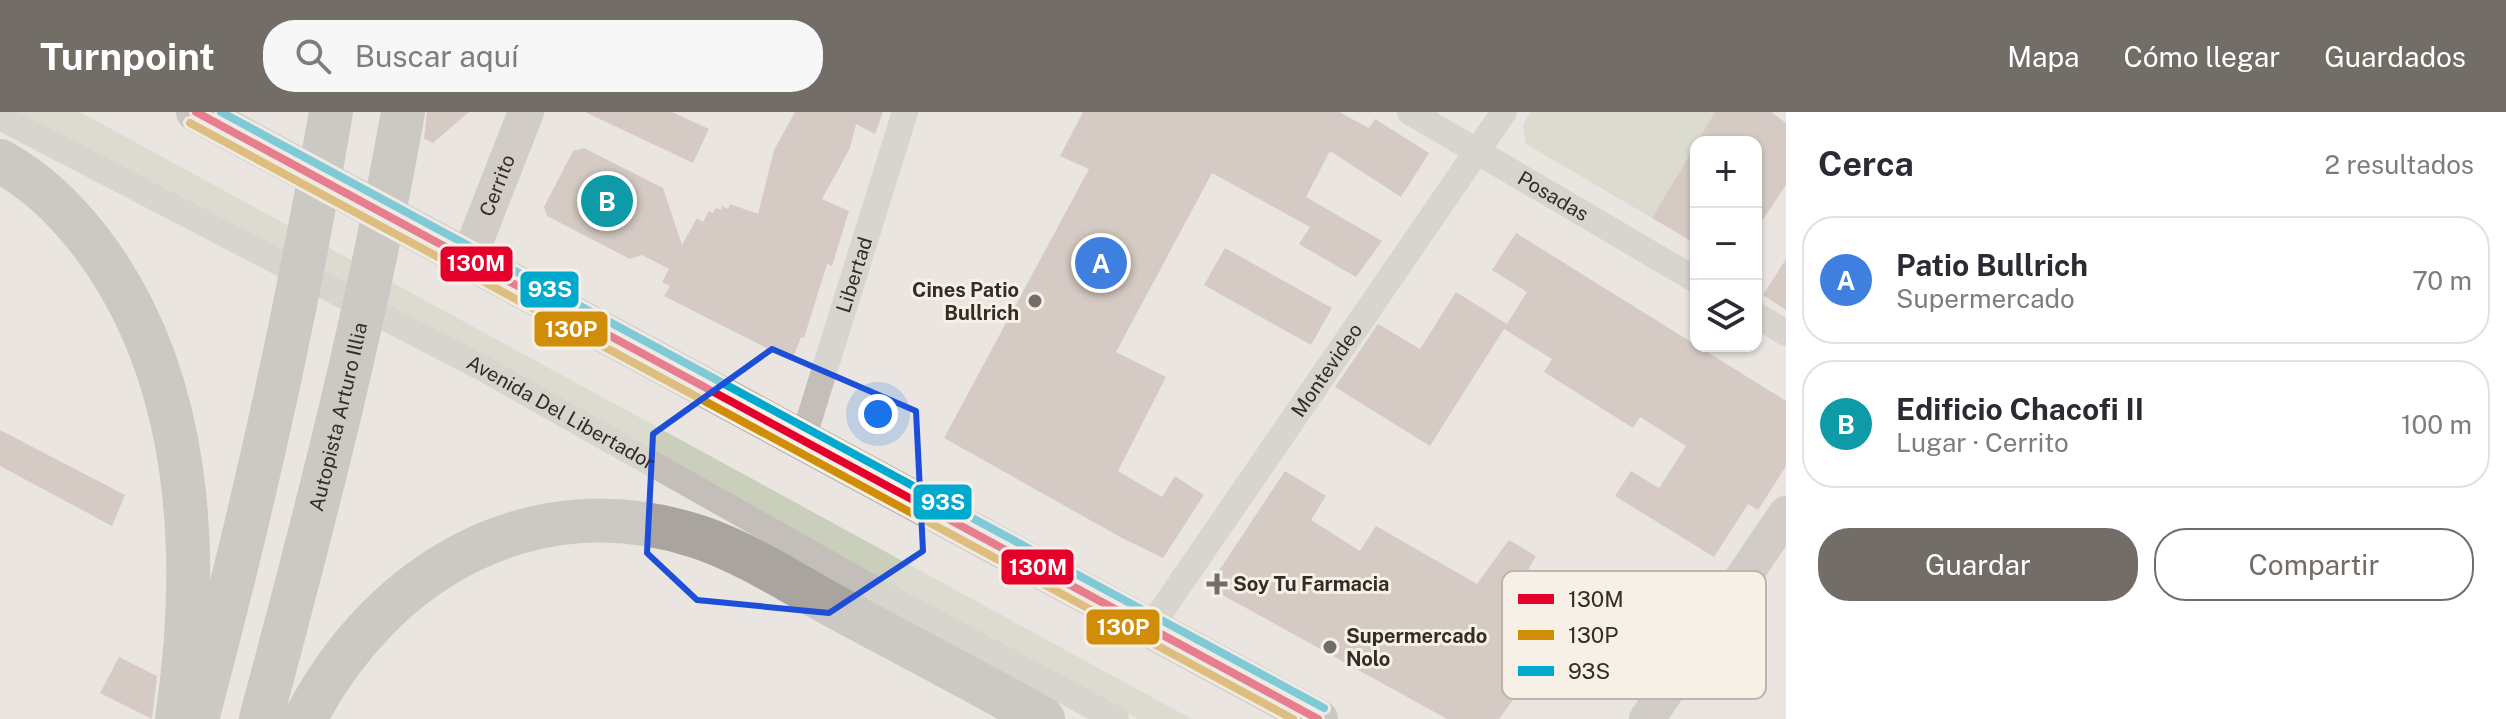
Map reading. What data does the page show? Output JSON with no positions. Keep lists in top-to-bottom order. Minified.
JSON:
{"streets":{"highway":["Autopista Arturo Illia"],"street":["Cerrito","Posadas","Libertad","Montevideo","Avenida Del Libertador"]},"crossings":[["Posadas","Montevideo"]],"places":{"other":["Cines Patio Bullrich","Supermercado Nolo"],"health":["Soy Tu Farmacia"]},"lines":["transit line 130M","transit line 93S","transit line 130P"],"legend":["130M","130P","93S"],"page":{"header":"Turnpoint","search":"Buscar aquí","nav":["Mapa","Cómo llegar","Guardados"],"heading":["Cerca","2 resultados"],"map_buttons":["+","−"],"pins":["B","A"],"list":[{"mark":"A","name":"Patio Bullrich","note":"Supermercado","value":"70 m"},{"mark":"B","name":"Edificio Chacofi II","note":"Lugar · Cerrito","value":"100 m"}],"buttons":["Guardar","Compartir"]}}
